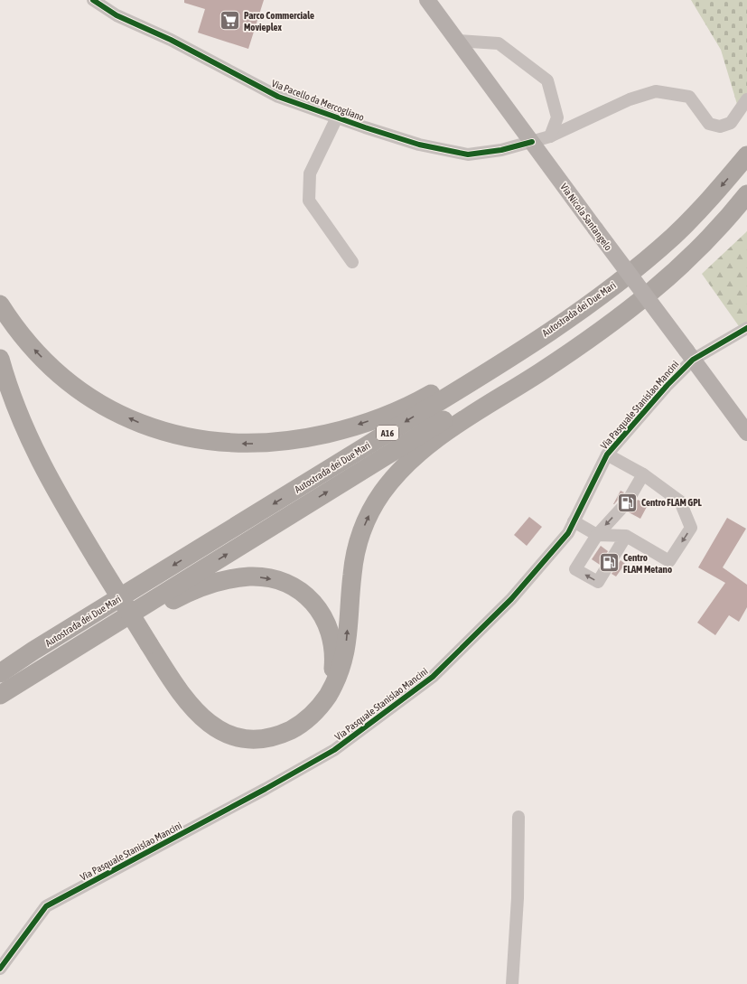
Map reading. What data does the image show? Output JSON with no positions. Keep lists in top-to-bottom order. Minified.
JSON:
{"streets":{"highway":["Autostrada dei Due Mari","A16"],"main road":["Via Nicola Santangelo"],"street":["Via Pacello da Mercogliano","Via Pasquale Stanislao Mancini"]},"crossings":[["Via Pacello da Mercogliano","Via Nicola Santangelo"],["Via Nicola Santangelo","Via Pasquale Stanislao Mancini"]],"places":{"supermarket":["Parco Commerciale Movieplex"],"fuel station":["Centro FLAM GPL","Centro FLAM Metano"]}}
